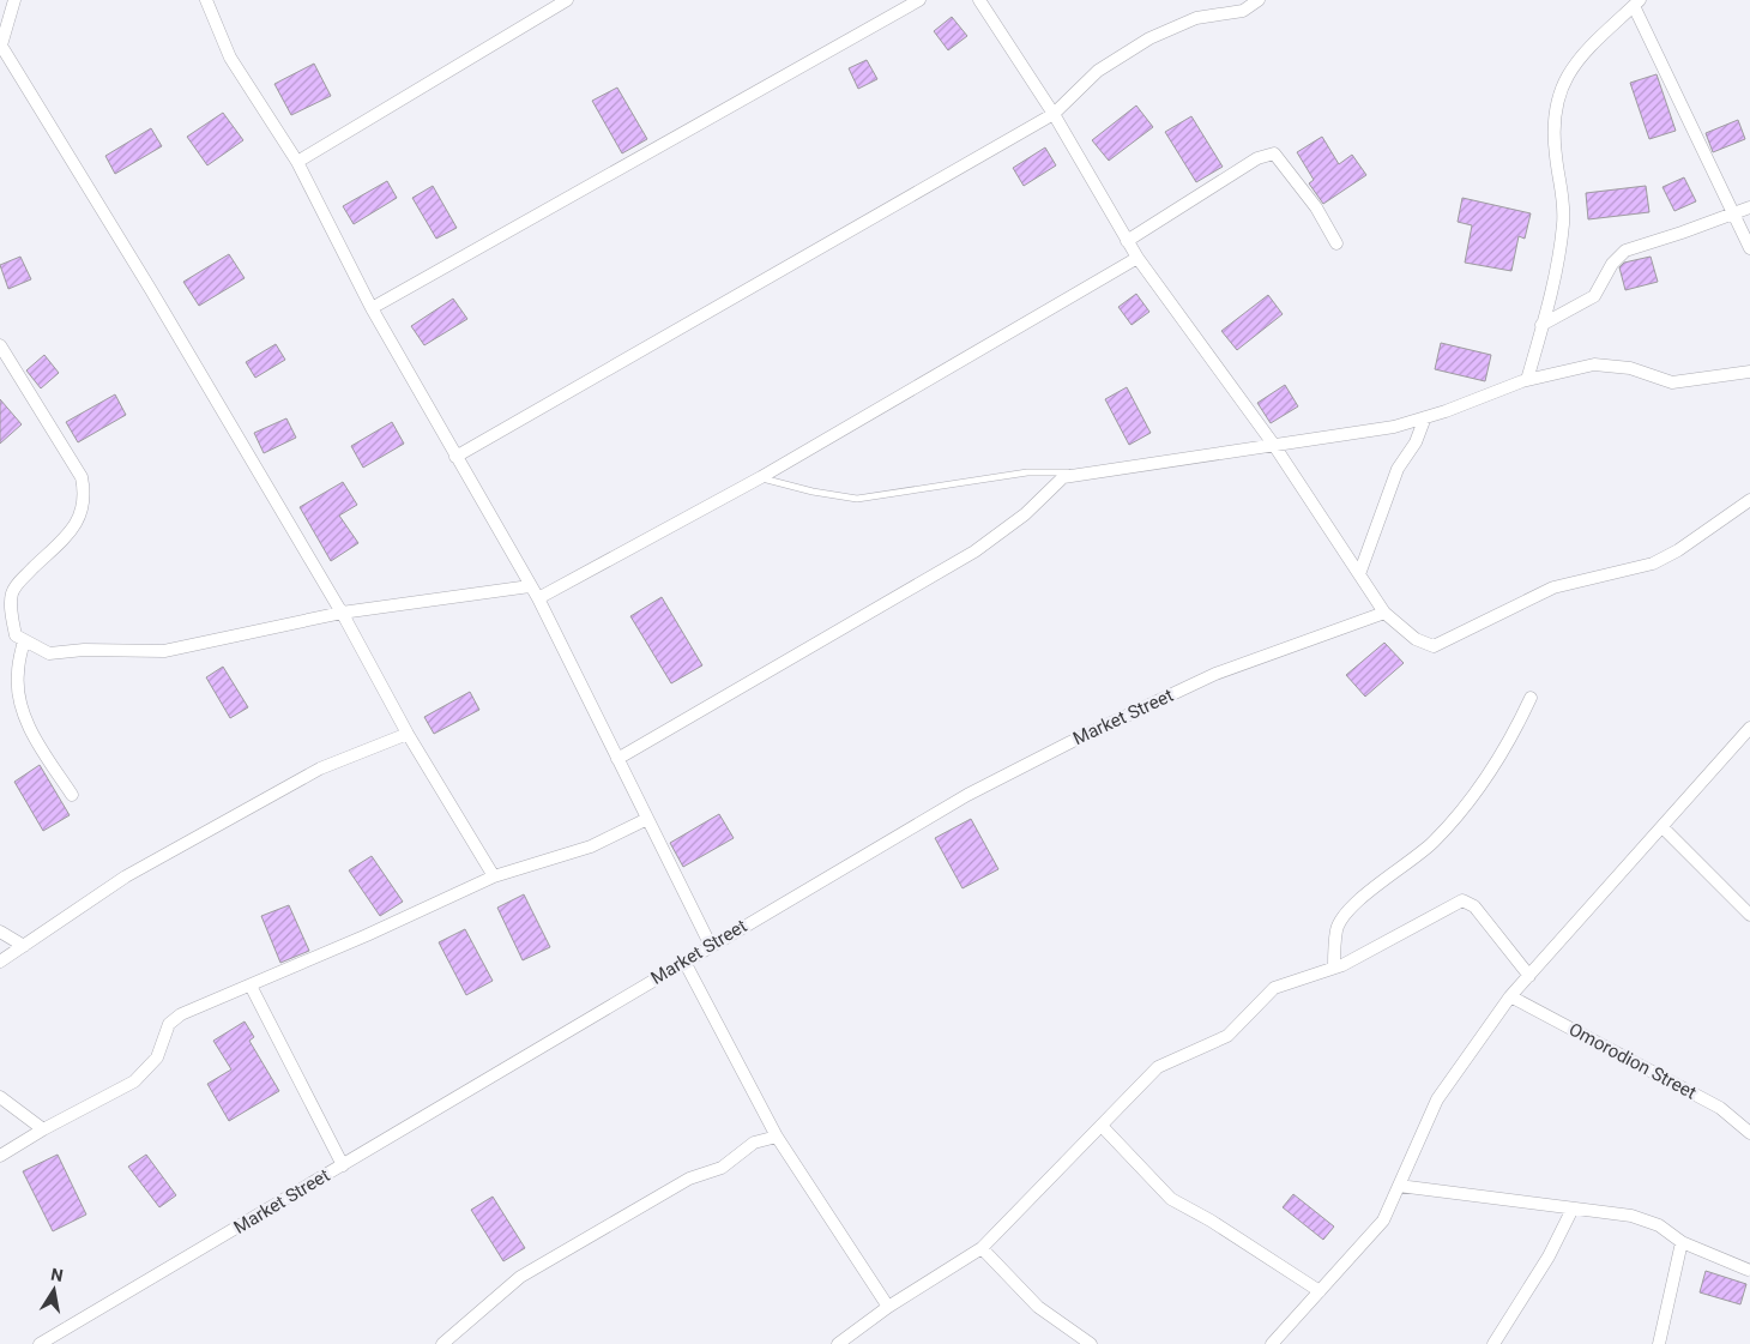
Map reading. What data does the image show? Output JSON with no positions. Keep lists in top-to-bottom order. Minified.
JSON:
{"streets":{"street":["Market Street","Omorodion Street"]},"north":"top"}
